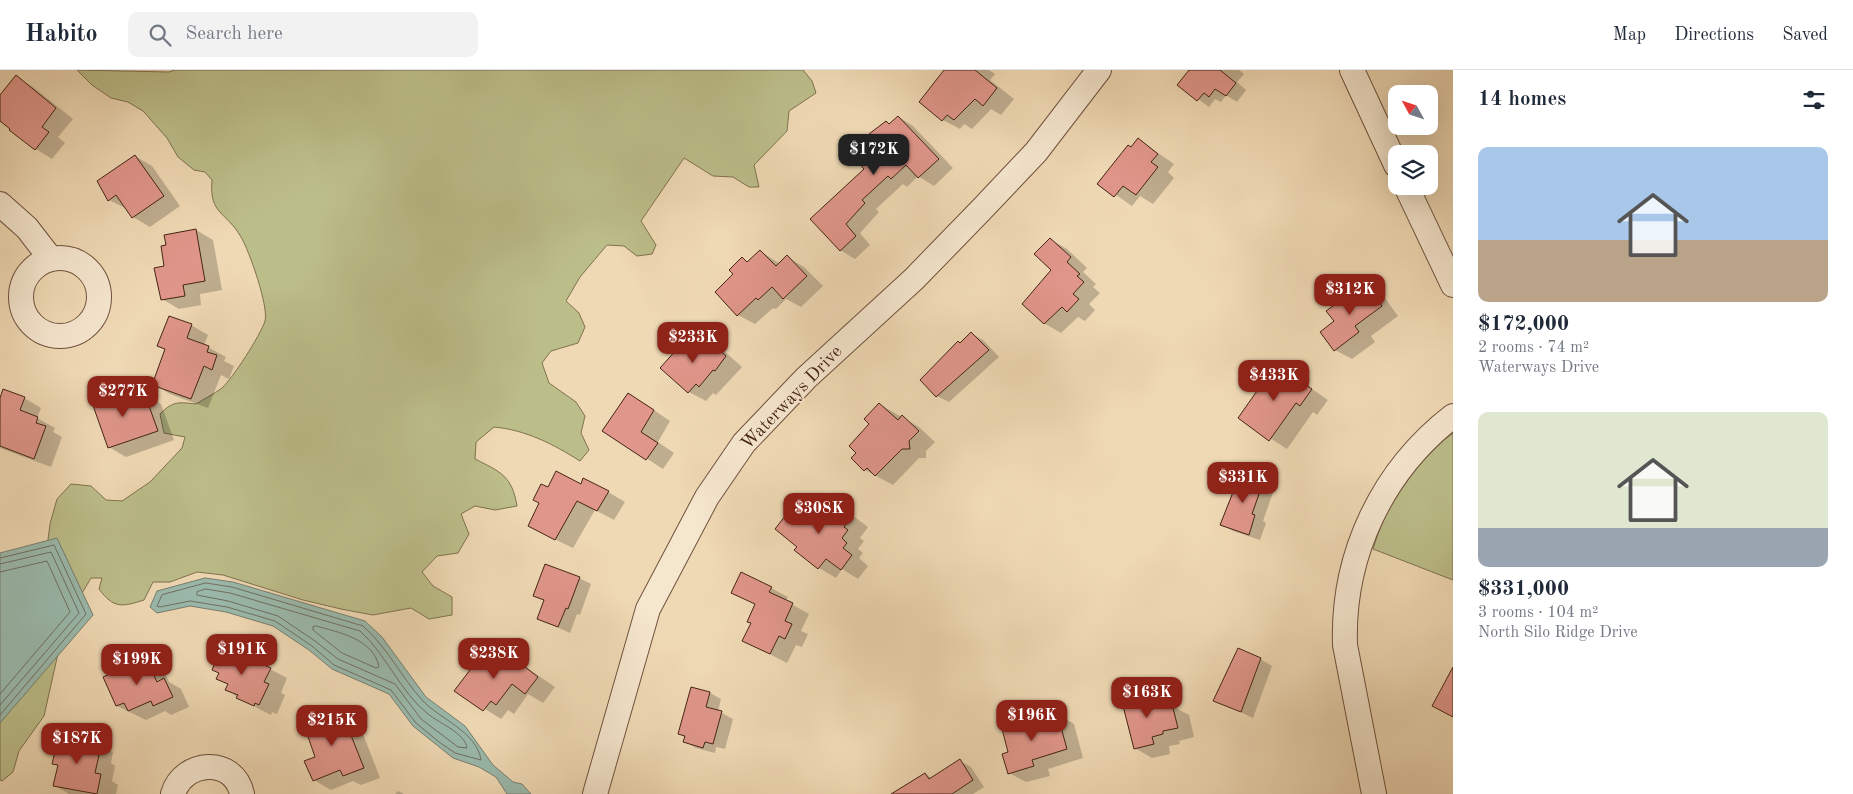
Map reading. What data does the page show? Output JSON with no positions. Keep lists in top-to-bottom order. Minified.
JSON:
{"streets":{"street":["Waterways Drive"]},"north":"top left","page":{"header":"Habito","search":"Search here","nav":["Map","Directions","Saved"],"heading":"14 homes","list":[{"name":"$172,000","note":"2 rooms · 74 m² · Waterways Drive"},{"name":"$331,000","note":"3 rooms · 104 m² · North Silo Ridge Drive"}],"price":["$172K","$312K","$233K","$433K","$277K","$331K","$308K","$191K","$238K","$199K","$163K","$196K","$215K","$187K"]}}
